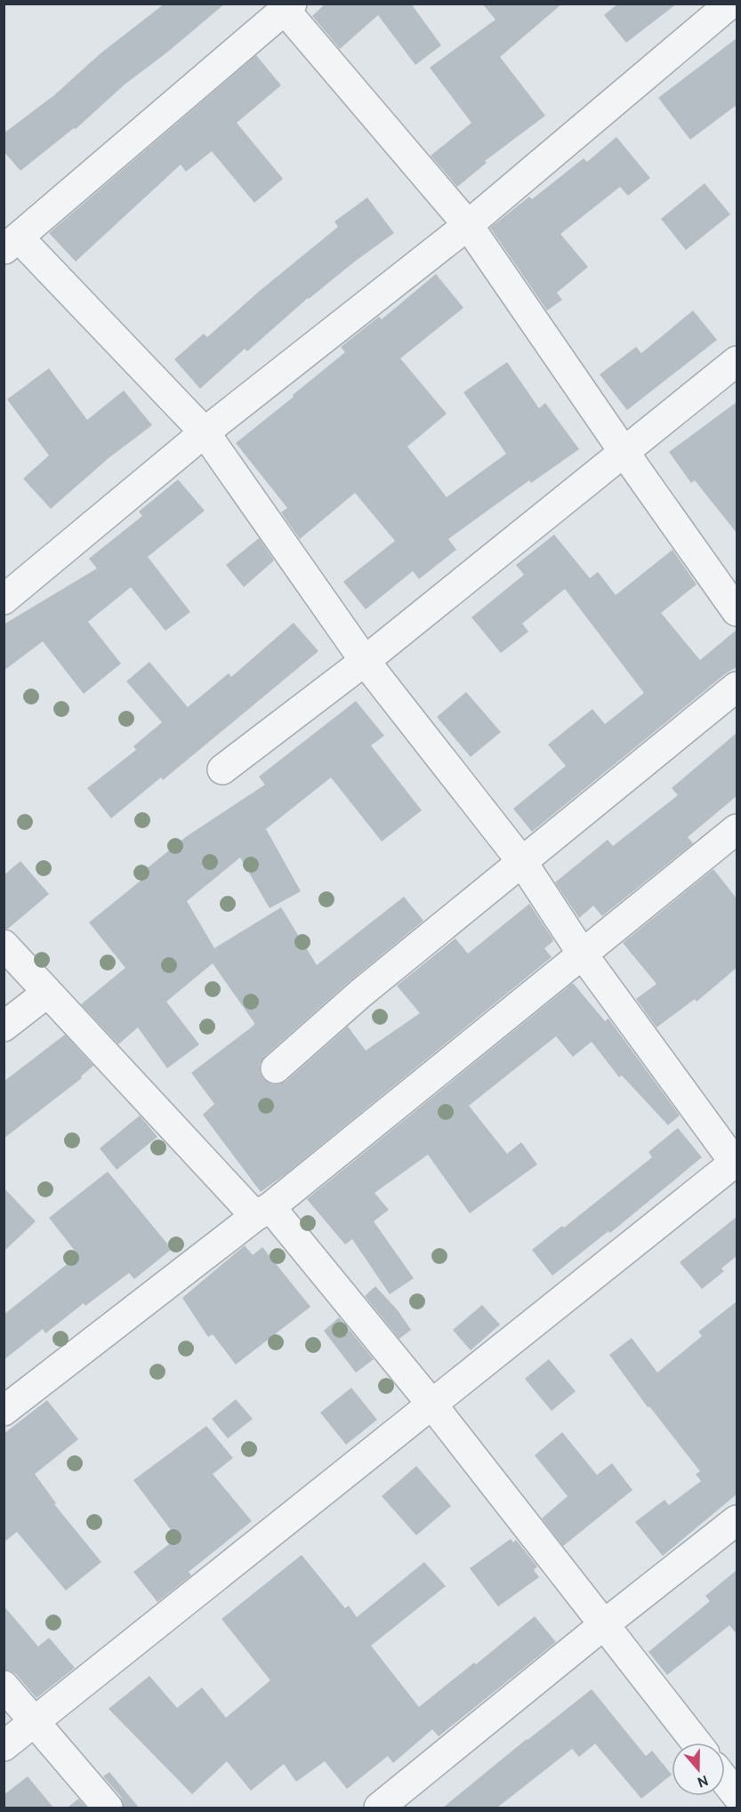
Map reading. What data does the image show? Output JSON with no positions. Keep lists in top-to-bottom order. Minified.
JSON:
{"north":"bottom"}
